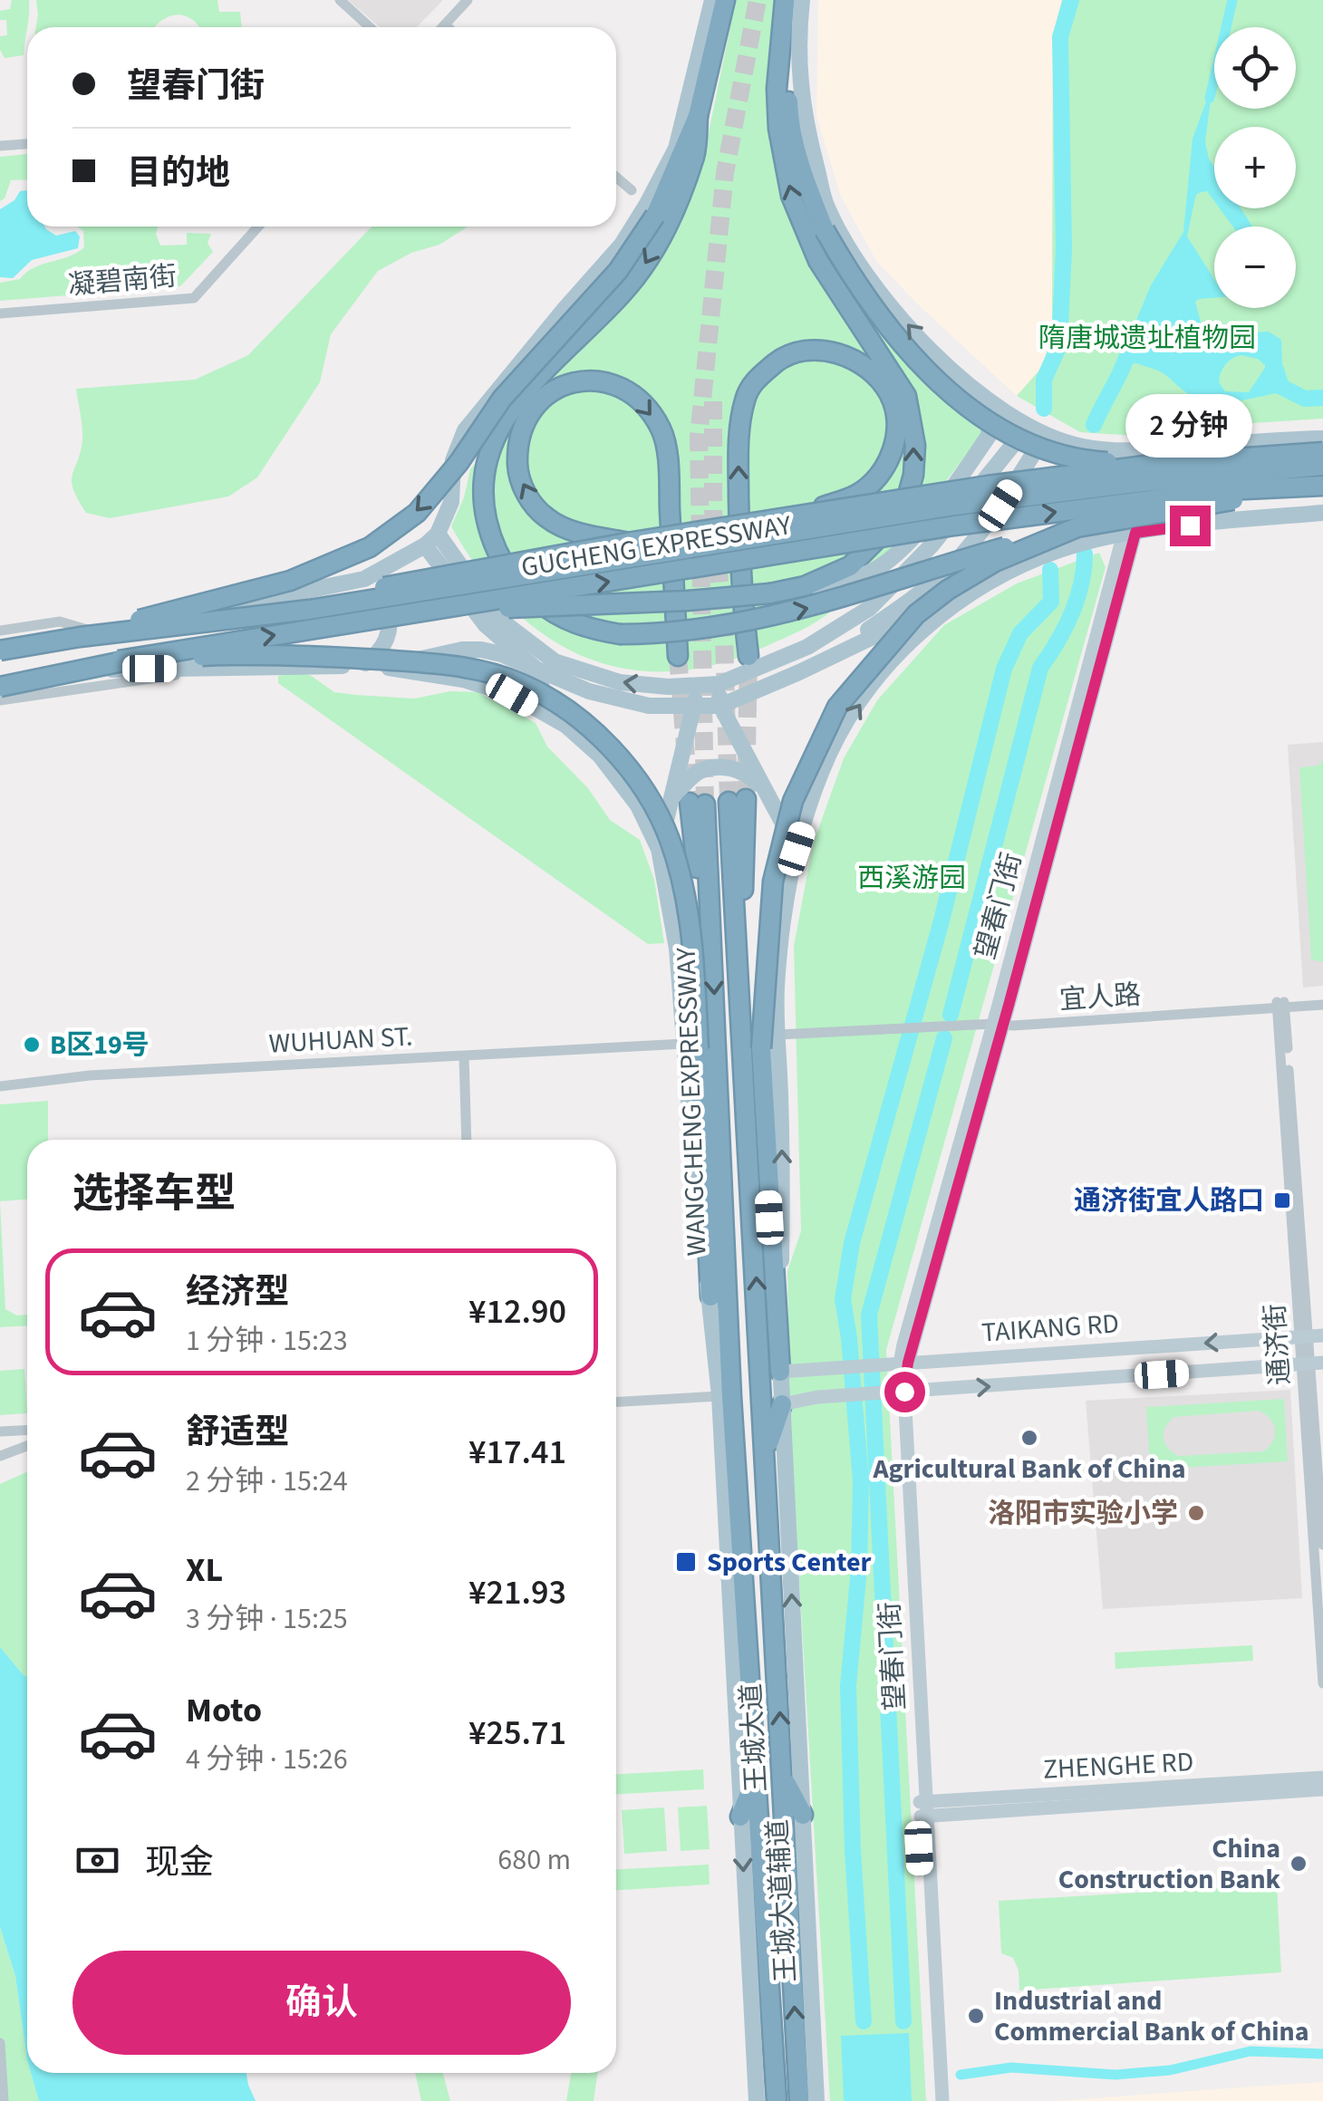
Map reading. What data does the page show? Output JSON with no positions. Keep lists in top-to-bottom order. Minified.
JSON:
{"streets":{"highway":["GUCHENG EXPRESSWAY","WANGCHENG EXPRESSWAY","王城大道"],"main road":["王城大道辅道"],"street":["凝碧南街","望春门街","宜人路","WUHUAN ST.","TAIKANG RD","通济街","ZHENGHE RD"]},"crossings":[["望春门街","宜人路"],["望春门街","TAIKANG RD"],["望春门街","ZHENGHE RD"],["宜人路","通济街"],["宜人路","王城大道辅道"],["WANGCHENG EXPRESSWAY","TAIKANG RD"],["WANGCHENG EXPRESSWAY","王城大道"],["WANGCHENG EXPRESSWAY","王城大道辅道"],["TAIKANG RD","通济街"],["TAIKANG RD","王城大道"],["TAIKANG RD","王城大道辅道"],["王城大道","王城大道辅道"]],"parks":["隋唐城遗址植物园","西溪游园"],"places":{"other":["B区19号","Agricultural Bank of China","洛阳市实验小学","China Construction Bank","Industrial and Commercial Bank of China"],"transit":["通济街宜人路口","Sports Center"]},"page":{"map_buttons":["+","−"],"banner":["望春门街","目的地"],"bubble":"2 分钟","heading":"选择车型","list":[{"name":"经济型","note":"1 分钟 · 15:23","value":"¥12.90"},{"name":"舒适型","note":"2 分钟 · 15:24","value":"¥17.41"},{"name":"XL","note":"3 分钟 · 15:25","value":"¥21.93"},{"name":"Moto","note":"4 分钟 · 15:26","value":"¥25.71"}],"pay":["现金","680 m"],"buttons":"确认"}}
